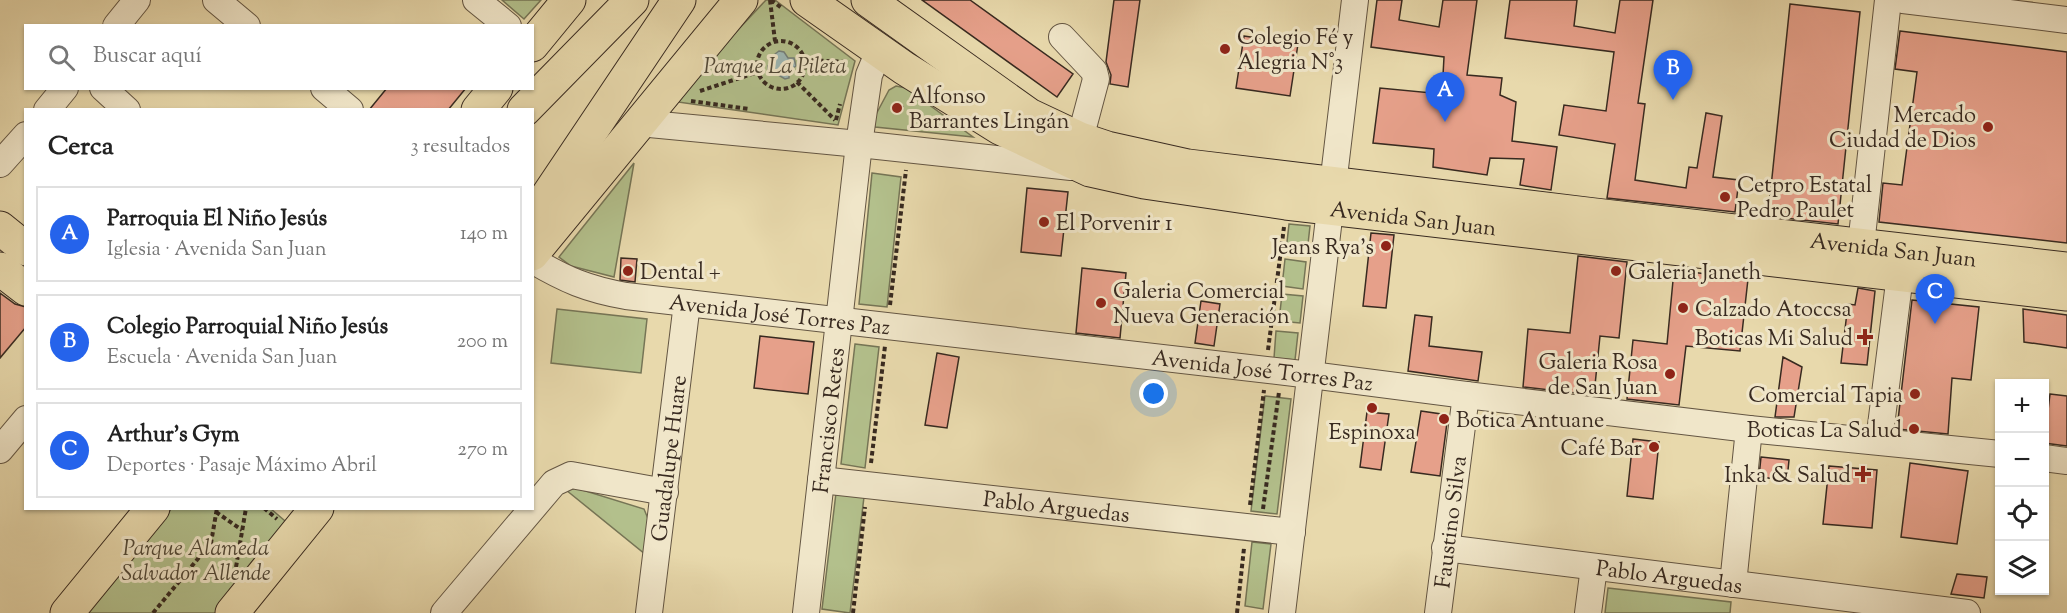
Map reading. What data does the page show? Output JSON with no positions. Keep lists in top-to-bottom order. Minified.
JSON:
{"streets":{"main road":["Avenida San Juan"],"street":["Avenida José Torres Paz","Francisco Retes","Guadalupe Huare","Pablo Arguedas","Faustino Silva"]},"crossings":[["Avenida San Juan","Francisco Retes"],["Avenida José Torres Paz","Francisco Retes"],["Avenida José Torres Paz","Guadalupe Huare"],["Avenida José Torres Paz","Faustino Silva"],["Francisco Retes","Pablo Arguedas"],["Pablo Arguedas","Faustino Silva"]],"parks":["Parque La Pileta","Parque Alameda Salvador Allende"],"places":{"other":["Colegio Fé y Alegria N°3","Alfonso Barrantes Lingán","Mercado Ciudad de Dios","Cetpro Estatal Pedro Paulet","El Porvenir 1","Jeans Rya's","Dental +","Galeria Janeth","Galeria Comercial Nueva Generación","Calzado Atoccsa","Galeria Rosa de San Juan","Comercial Tapia","Espinoxa","Botica Antuane","Boticas La Salud","Café Bar"],"health":["Boticas Mi Salud","Inka & Salud"]},"page":{"search":"Buscar aquí","pins":["B","A","C"],"heading":["Cerca","3 resultados"],"list":[{"mark":"A","name":"Parroquia El Niño Jesús","note":"Iglesia · Avenida San Juan","value":"140 m"},{"mark":"B","name":"Colegio Parroquial Niño Jesús","note":"Escuela · Avenida San Juan","value":"200 m"},{"mark":"C","name":"Arthur's Gym","note":"Deportes · Pasaje Máximo Abril","value":"270 m"}],"map_buttons":["+","−"]}}
